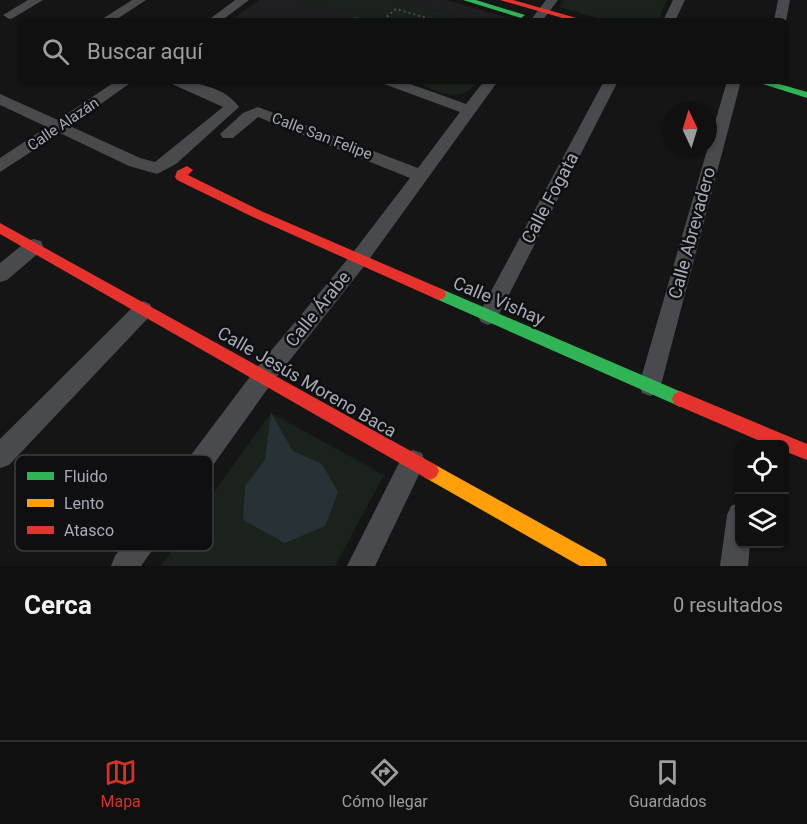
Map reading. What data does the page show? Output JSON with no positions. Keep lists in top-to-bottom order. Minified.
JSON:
{"streets":{"street":["Calle Alazán","Calle San Felipe","Calle Fogata","Calle Abrevadero","Calle Vishay","Calle Árabe","Calle Jesús Moreno Baca"]},"crossings":[["Calle San Felipe","Calle Árabe"],["Calle Fogata","Calle Vishay"],["Calle Abrevadero","Calle Vishay"],["Calle Vishay","Calle Árabe"],["Calle Árabe","Calle Jesús Moreno Baca"]],"legend":["Fluido","Lento","Atasco"],"north":"top","page":{"search":"Buscar aquí","heading":["Cerca","0 resultados"],"nav":["Mapa","Cómo llegar","Guardados"]}}
